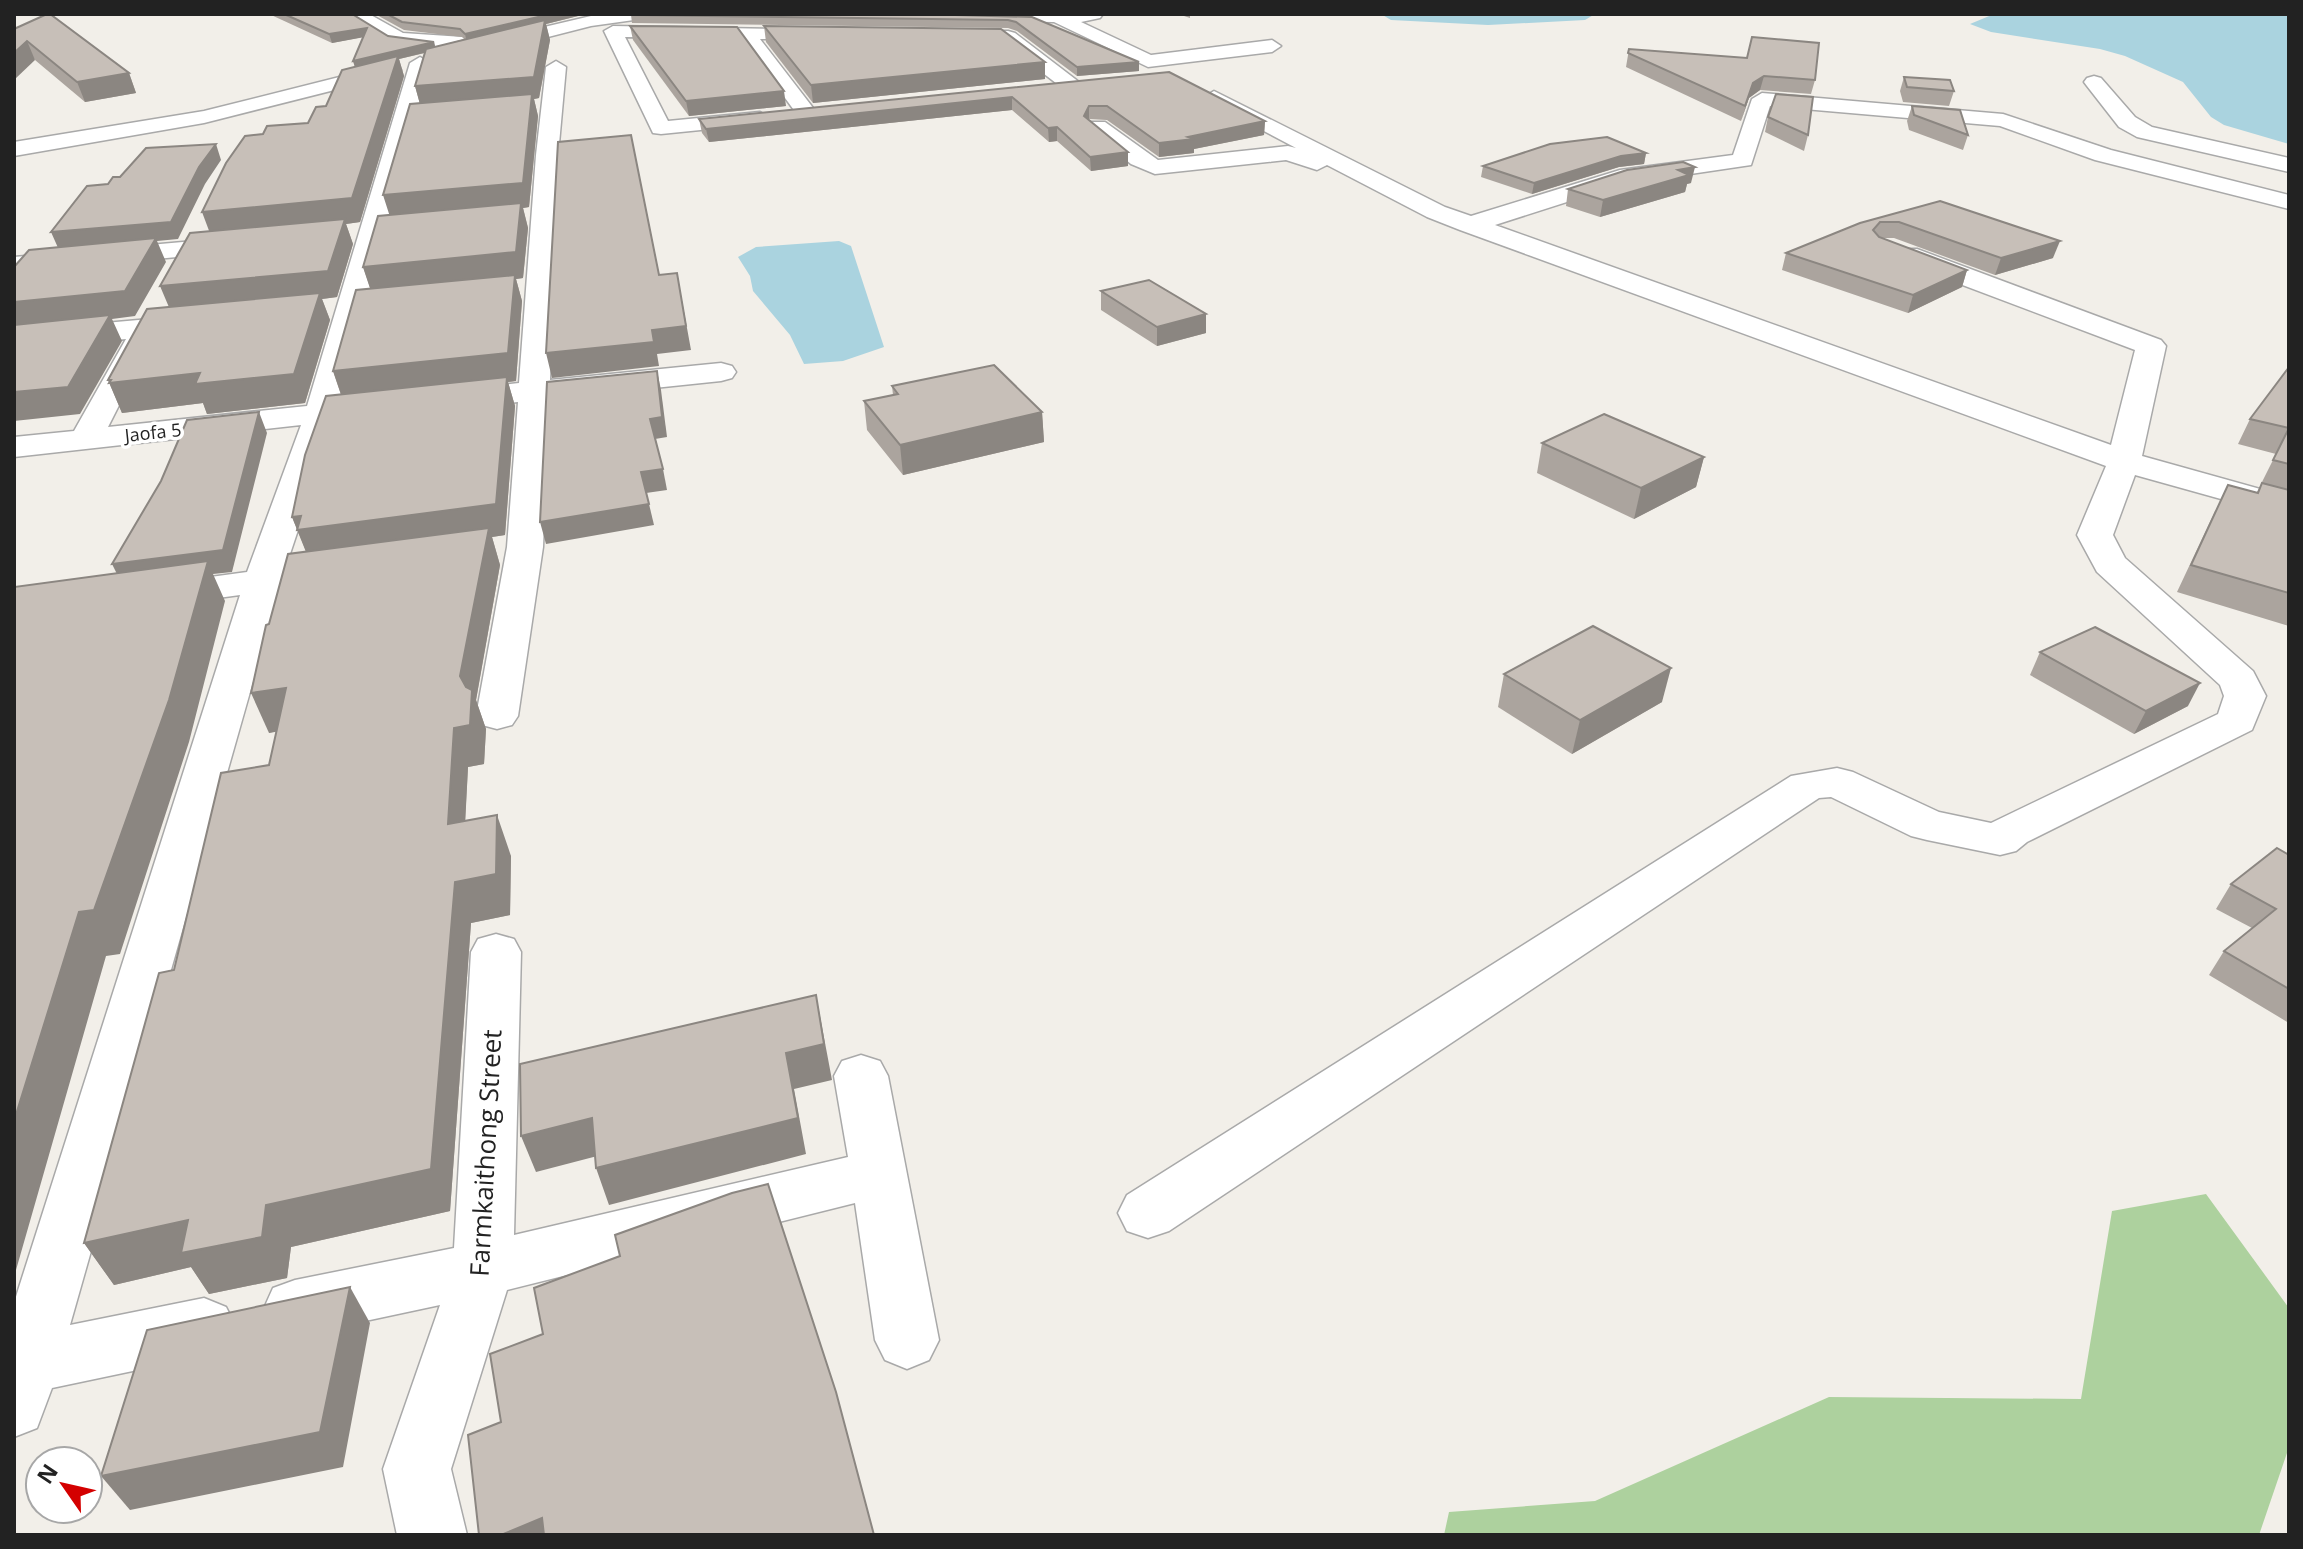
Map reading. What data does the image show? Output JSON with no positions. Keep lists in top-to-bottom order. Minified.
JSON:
{"streets":{"street":["Jaofa 5","Farmkaithong Street"]},"north":"top left"}
